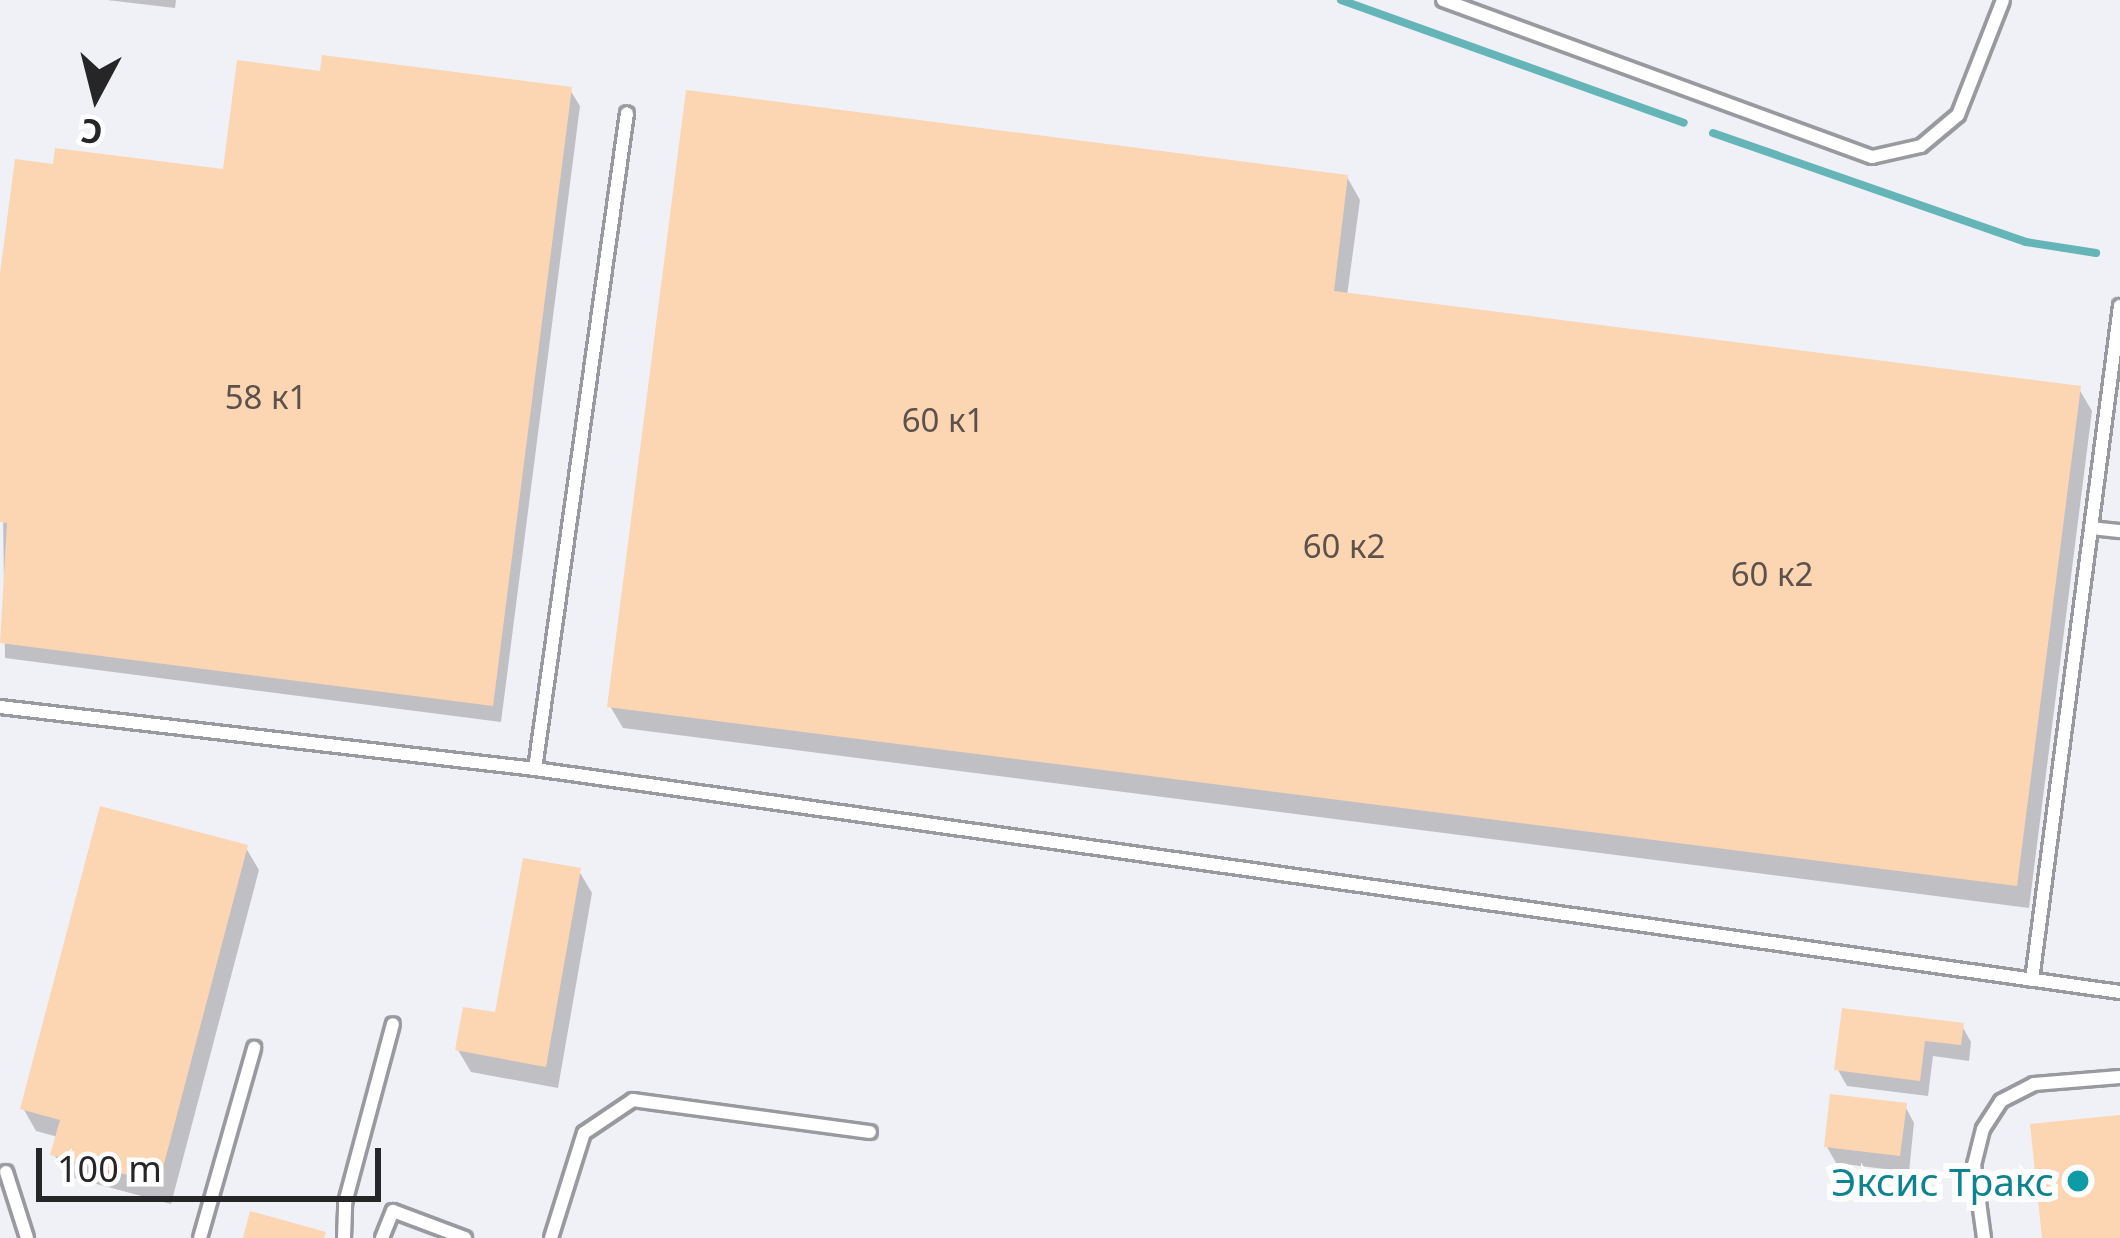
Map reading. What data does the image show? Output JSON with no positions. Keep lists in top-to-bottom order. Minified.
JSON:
{"places":["Эксис Тракс"],"house_numbers":["58 к1","60 к1","60 к2","60 к2"],"scale_bar":"100 m","north":"bottom"}
